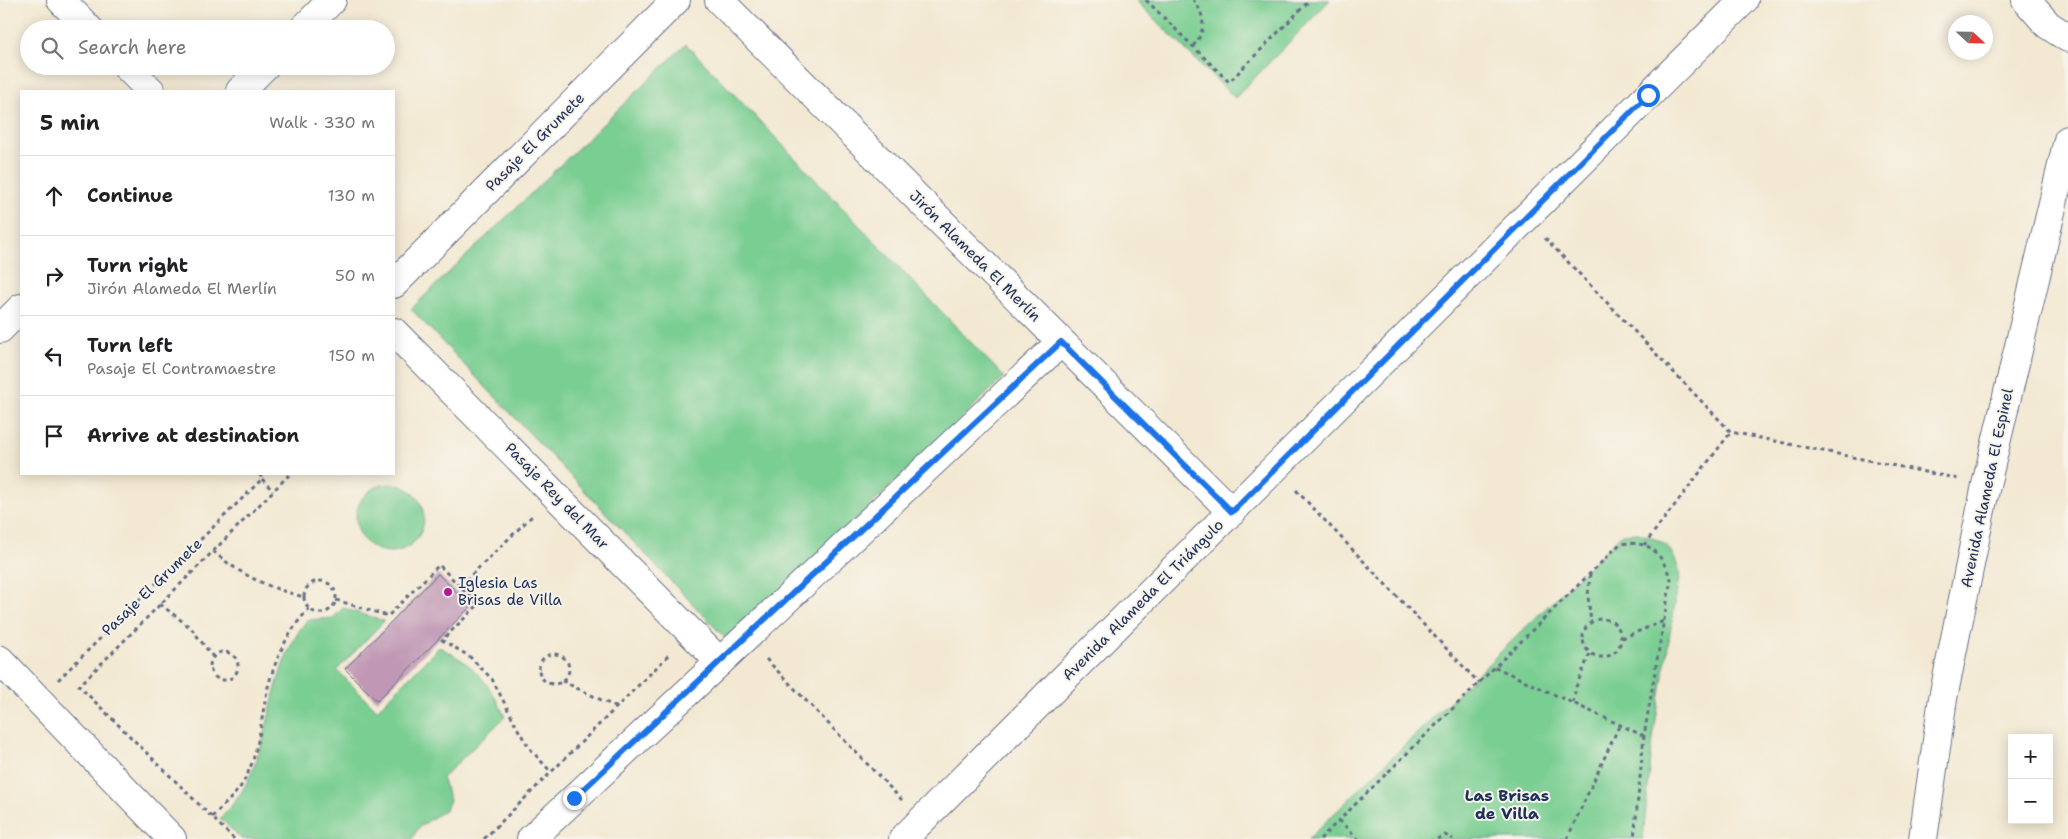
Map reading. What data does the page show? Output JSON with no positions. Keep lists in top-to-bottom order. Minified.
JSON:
{"streets":{"street":["Pasaje El Grumete","Jirón Alameda El Merlín","Avenida Alameda El Espinel","Pasaje Rey del Mar","Avenida Alameda El Triángulo"]},"crossings":[["Jirón Alameda El Merlín","Avenida Alameda El Triángulo"]],"districts":["Las Brisas de Villa"],"places":["Iglesia Las Brisas de Villa"],"north":"right","page":{"search":"Search here","heading":["5 min","Walk · 330 m"],"list":[["Continue","130 m"],["Turn right","Jirón Alameda El Merlín","50 m"],["Turn left","Pasaje El Contramaestre","150 m"],"Arrive at destination"],"map_buttons":["+","−"]}}
